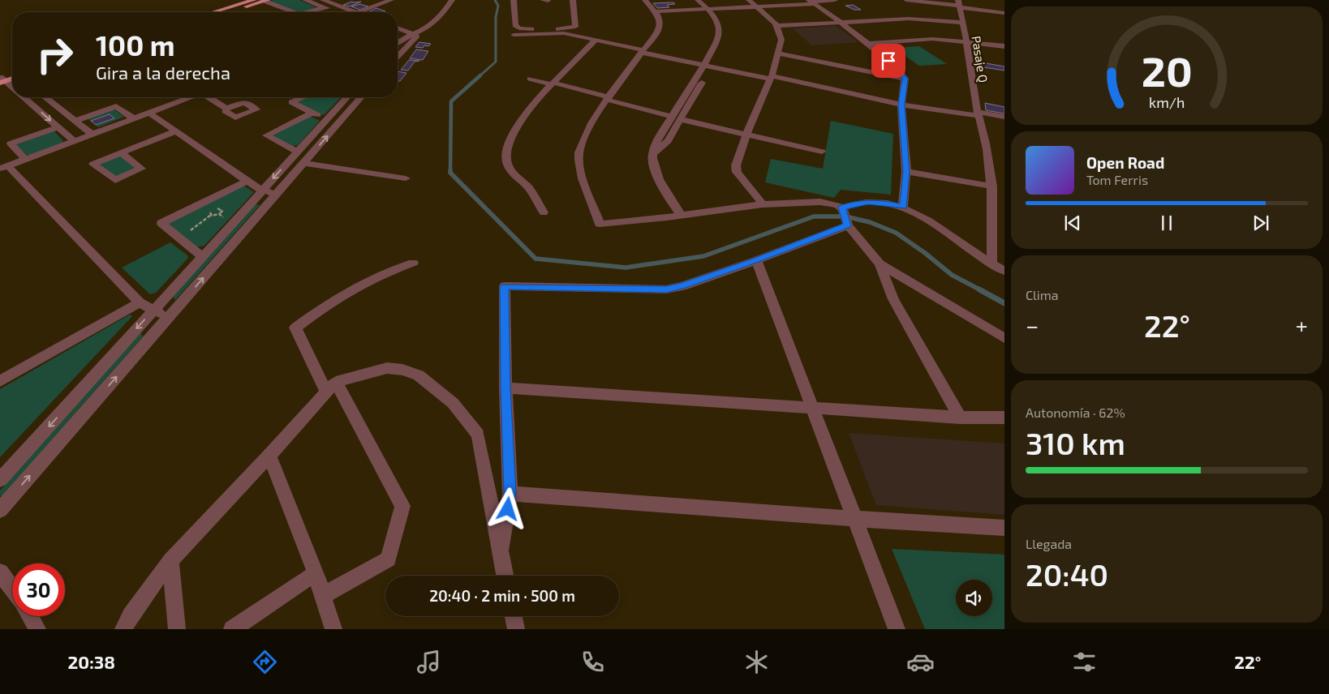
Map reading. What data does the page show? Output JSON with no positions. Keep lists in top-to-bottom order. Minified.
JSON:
{"streets":{"street":["Pasaje Q"]},"page":{"turn":["100 m","Gira a la derecha"],"song":["Open Road","Tom Ferris"],"tile":["Clima",["Autonomía · 62%","310 km"],["Llegada","20:40"]],"heat":["−","22°","+"],"limit":"30","trip":"20:40 · 2 min · 500 m","tabs":["20:38","22°"],"gauge":["20","km/h"]}}
